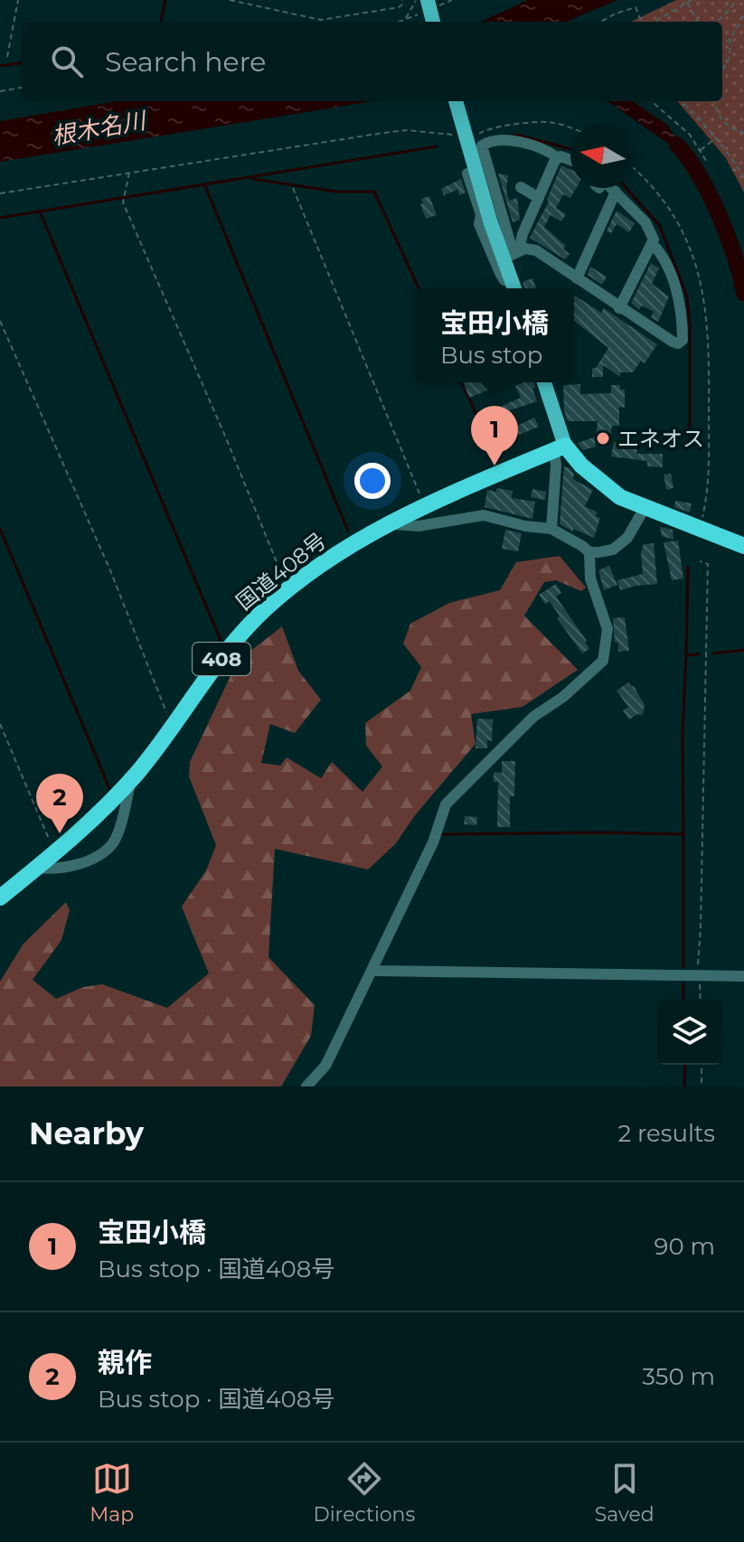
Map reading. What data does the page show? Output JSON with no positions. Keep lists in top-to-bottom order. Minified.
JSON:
{"streets":{"highway":["国道408号","408"]},"water":["根木名川"],"places":["エネオス"],"north":"left","page":{"search":"Search here","popup":["宝田小橋","Bus stop"],"pins":["1","2"],"heading":["Nearby","2 results"],"list":[{"mark":"1","name":"宝田小橋","note":"Bus stop · 国道408号","value":"90 m"},{"mark":"2","name":"親作","note":"Bus stop · 国道408号","value":"350 m"}],"nav":["Map","Directions","Saved"]}}
